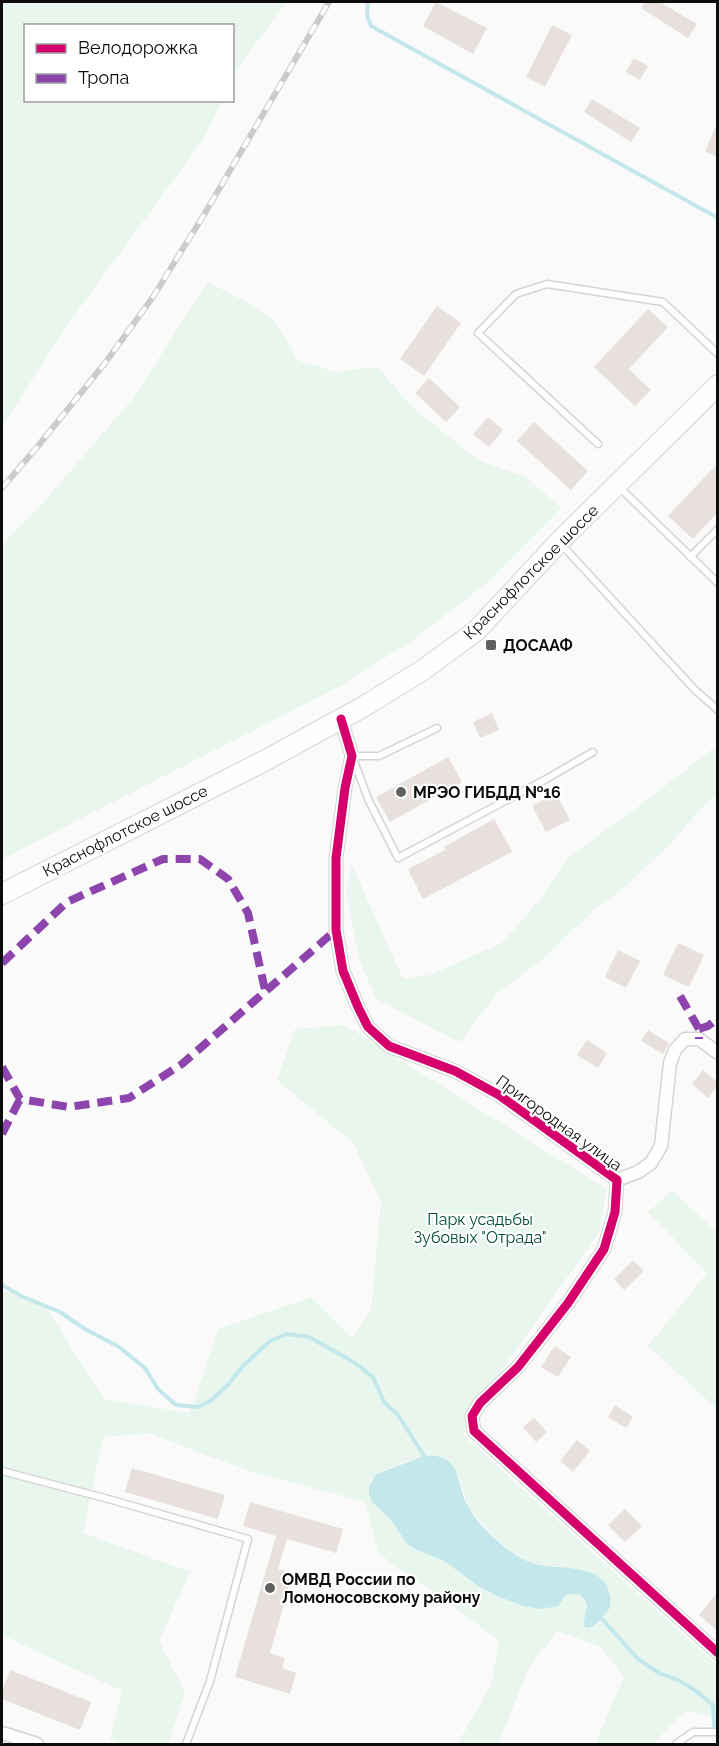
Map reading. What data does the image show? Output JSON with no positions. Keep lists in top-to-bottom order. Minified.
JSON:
{"streets":{"main road":["Краснофлотское шоссе"],"street":["Пригородная улица"]},"parks":["Парк усадьбы Зубовых \"Отрада\""],"places":{"transit":["ДОСААФ"],"other":["МРЭО ГИБДД №16","ОМВД России по Ломоносовскому району"]},"legend":["Велодорожка","Тропа"]}
